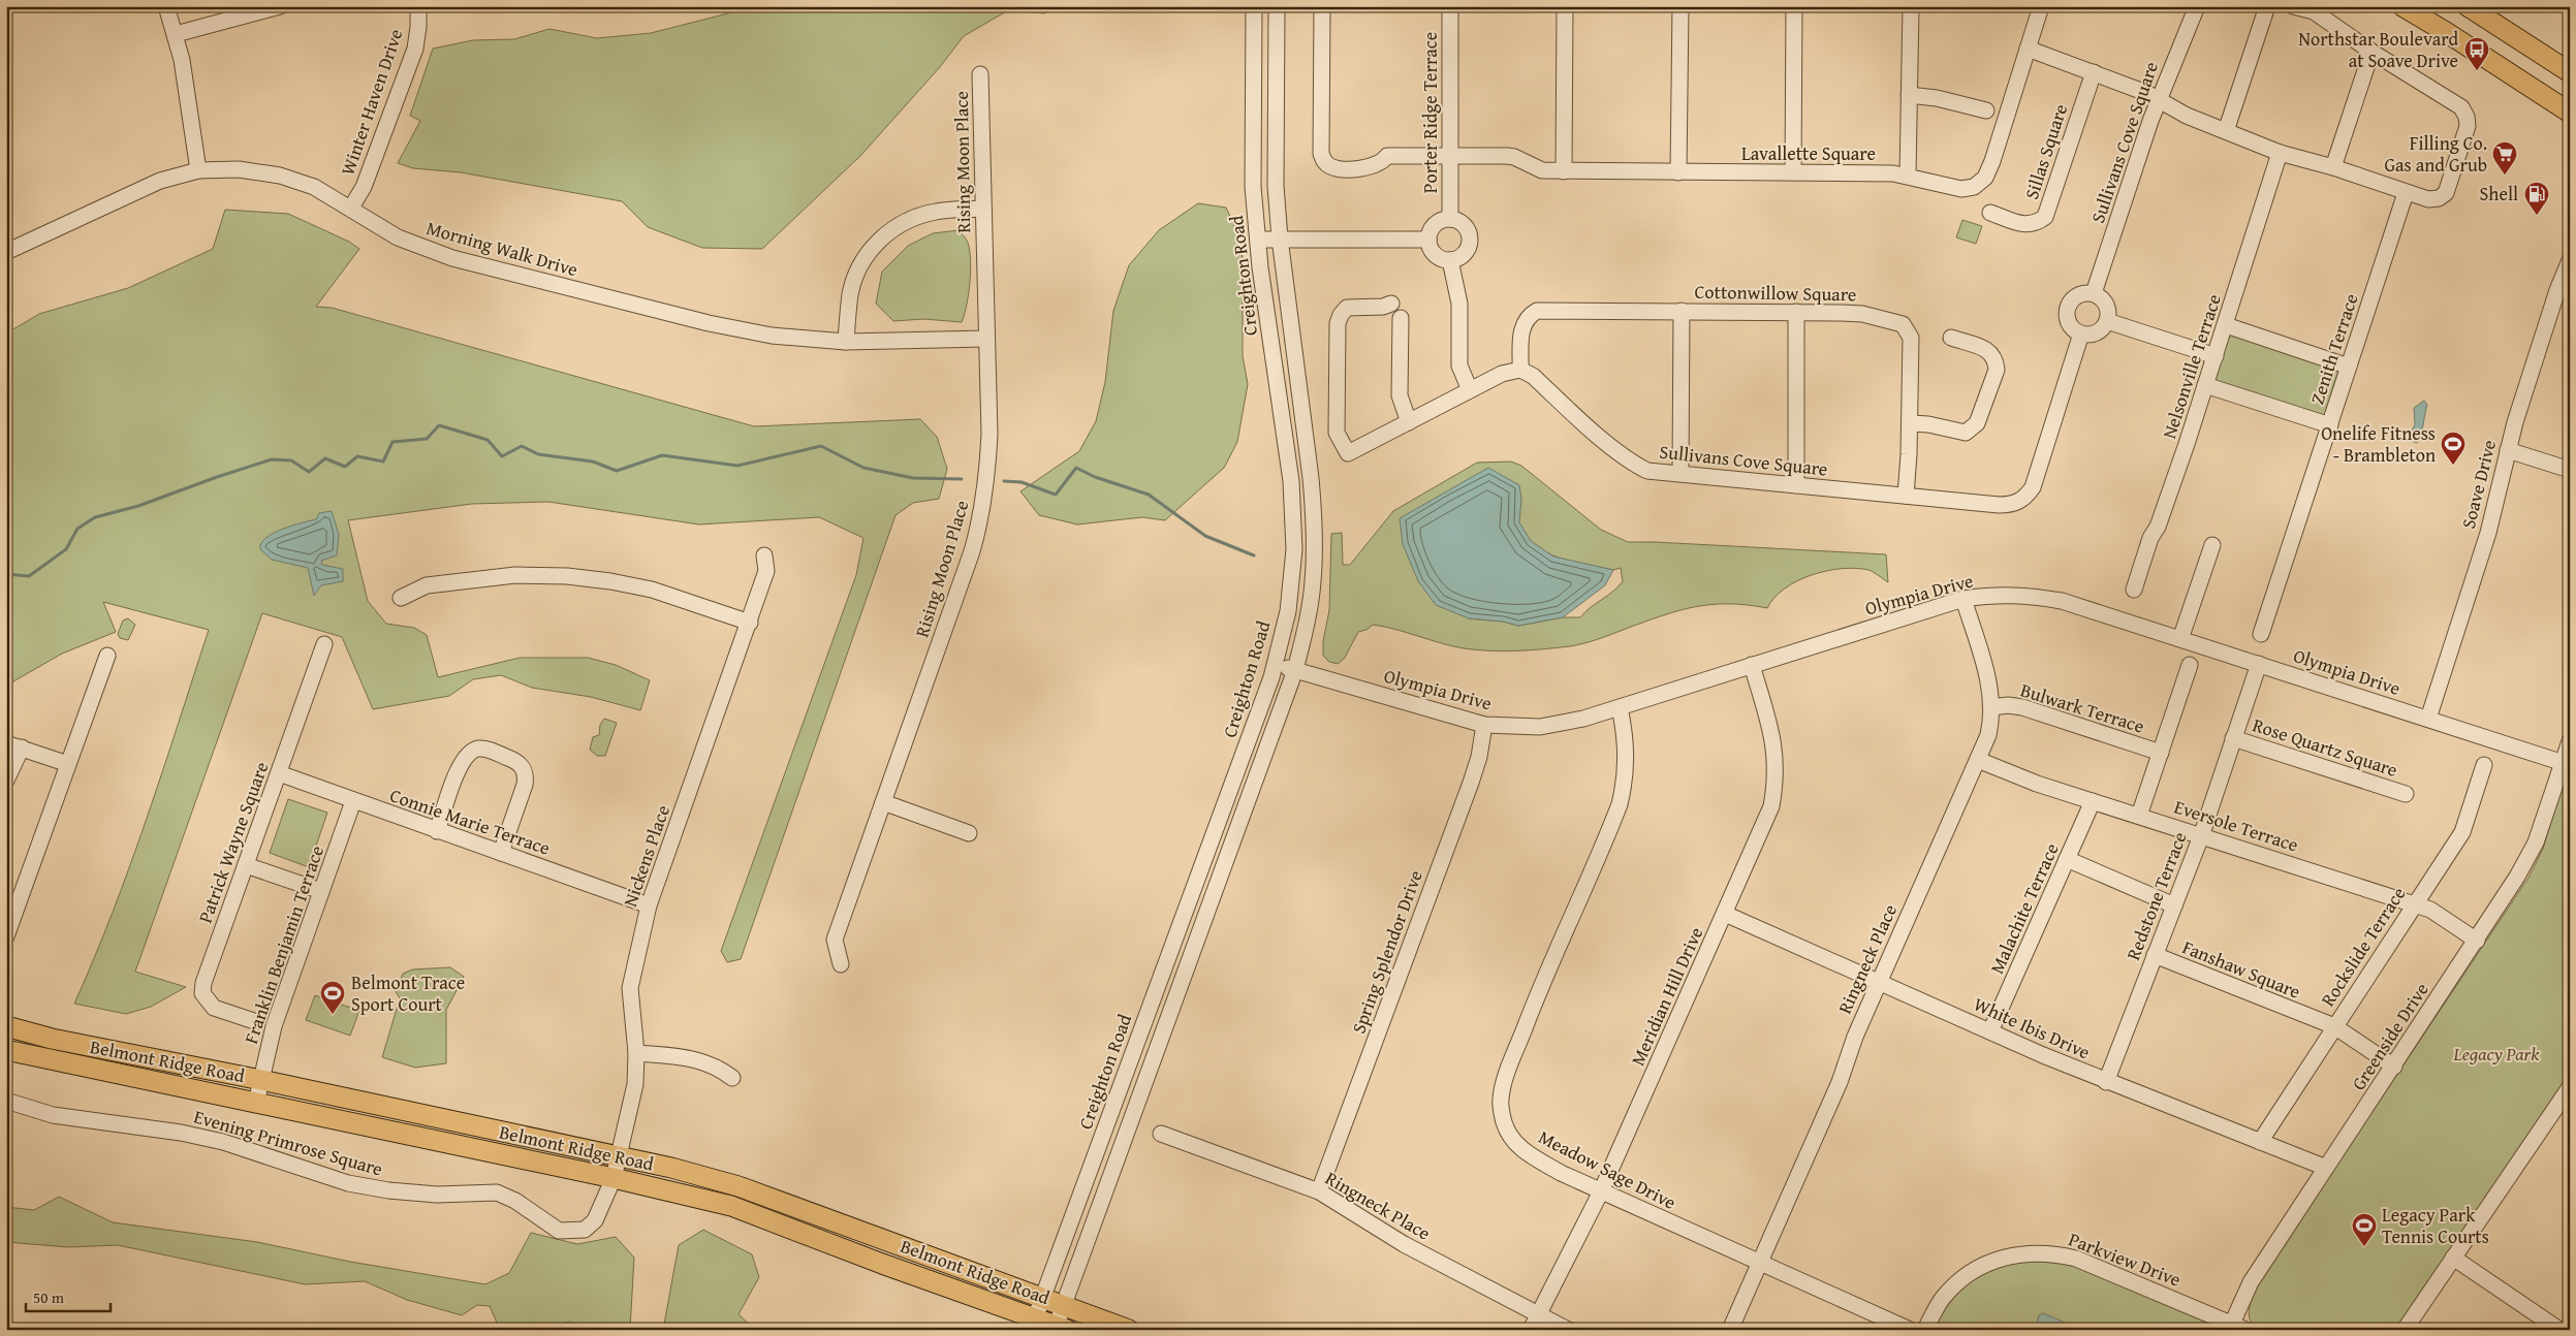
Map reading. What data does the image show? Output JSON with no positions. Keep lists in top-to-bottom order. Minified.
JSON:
{"streets":{"main road":["Belmont Ridge Road"],"street":["Winter Haven Drive","Porter Ridge Terrace","Sullivans Cove Square","Sillas Square","Lavallette Square","Rising Moon Place","Morning Walk Drive","Creighton Road","Cottonwillow Square","Zenith Terrace","Nelsonville Terrace","Soave Drive","Olympia Drive","Bulwark Terrace","Rose Quartz Square","Connie Marie Terrace","Eversole Terrace","Patrick Wayne Square","Nickens Place","Redstone Terrace","Malachite Terrace","Franklin Benjamin Terrace","Rockslide Terrace","Spring Splendor Drive","Ringneck Place","Fanshaw Square","Meridian Hill Drive","White Ibis Drive","Greenside Drive","Evening Primrose Square","Meadow Sage Drive","Parkview Drive"]},"crossings":[["Winter Haven Drive","Morning Walk Drive"],["Porter Ridge Terrace","Lavallette Square"],["Sullivans Cove Square","Cottonwillow Square"],["Rising Moon Place","Morning Walk Drive"],["Creighton Road","Olympia Drive"],["Creighton Road","Belmont Ridge Road"],["Soave Drive","Olympia Drive"],["Olympia Drive","Redstone Terrace"],["Olympia Drive","Spring Splendor Drive"],["Olympia Drive","Ringneck Place"],["Olympia Drive","Meridian Hill Drive"],["Olympia Drive","Greenside Drive"],["Olympia Drive","Meadow Sage Drive"],["Bulwark Terrace","Ringneck Place"],["Rose Quartz Square","Redstone Terrace"],["Connie Marie Terrace","Patrick Wayne Square"],["Connie Marie Terrace","Nickens Place"],["Connie Marie Terrace","Franklin Benjamin Terrace"],["Eversole Terrace","Redstone Terrace"],["Eversole Terrace","Malachite Terrace"],["Eversole Terrace","Rockslide Terrace"],["Eversole Terrace","Ringneck Place"],["Eversole Terrace","Greenside Drive"],["Nickens Place","Belmont Ridge Road"],["Nickens Place","Evening Primrose Square"],["Redstone Terrace","Fanshaw Square"],["Redstone Terrace","White Ibis Drive"],["Malachite Terrace","White Ibis Drive"],["Franklin Benjamin Terrace","Belmont Ridge Road"],["Rockslide Terrace","Fanshaw Square"],["Rockslide Terrace","White Ibis Drive"],["Spring Splendor Drive","Ringneck Place"],["Ringneck Place","Meridian Hill Drive"],["Ringneck Place","White Ibis Drive"],["Ringneck Place","Meadow Sage Drive"],["Fanshaw Square","Greenside Drive"],["Meridian Hill Drive","White Ibis Drive"],["Meridian Hill Drive","Meadow Sage Drive"],["White Ibis Drive","Greenside Drive"],["Greenside Drive","Parkview Drive"],["Belmont Ridge Road","Evening Primrose Square"]],"parks":["Legacy Park"],"places":{"bus stop":["Northstar Boulevard at Soave Drive"],"supermarket":["Filling Co. Gas and Grub"],"fuel station":["Shell"],"sports":["Onelife Fitness - Brambleton","Belmont Trace Sport Court","Legacy Park Tennis Courts"]},"scale_bar":"50 m"}
